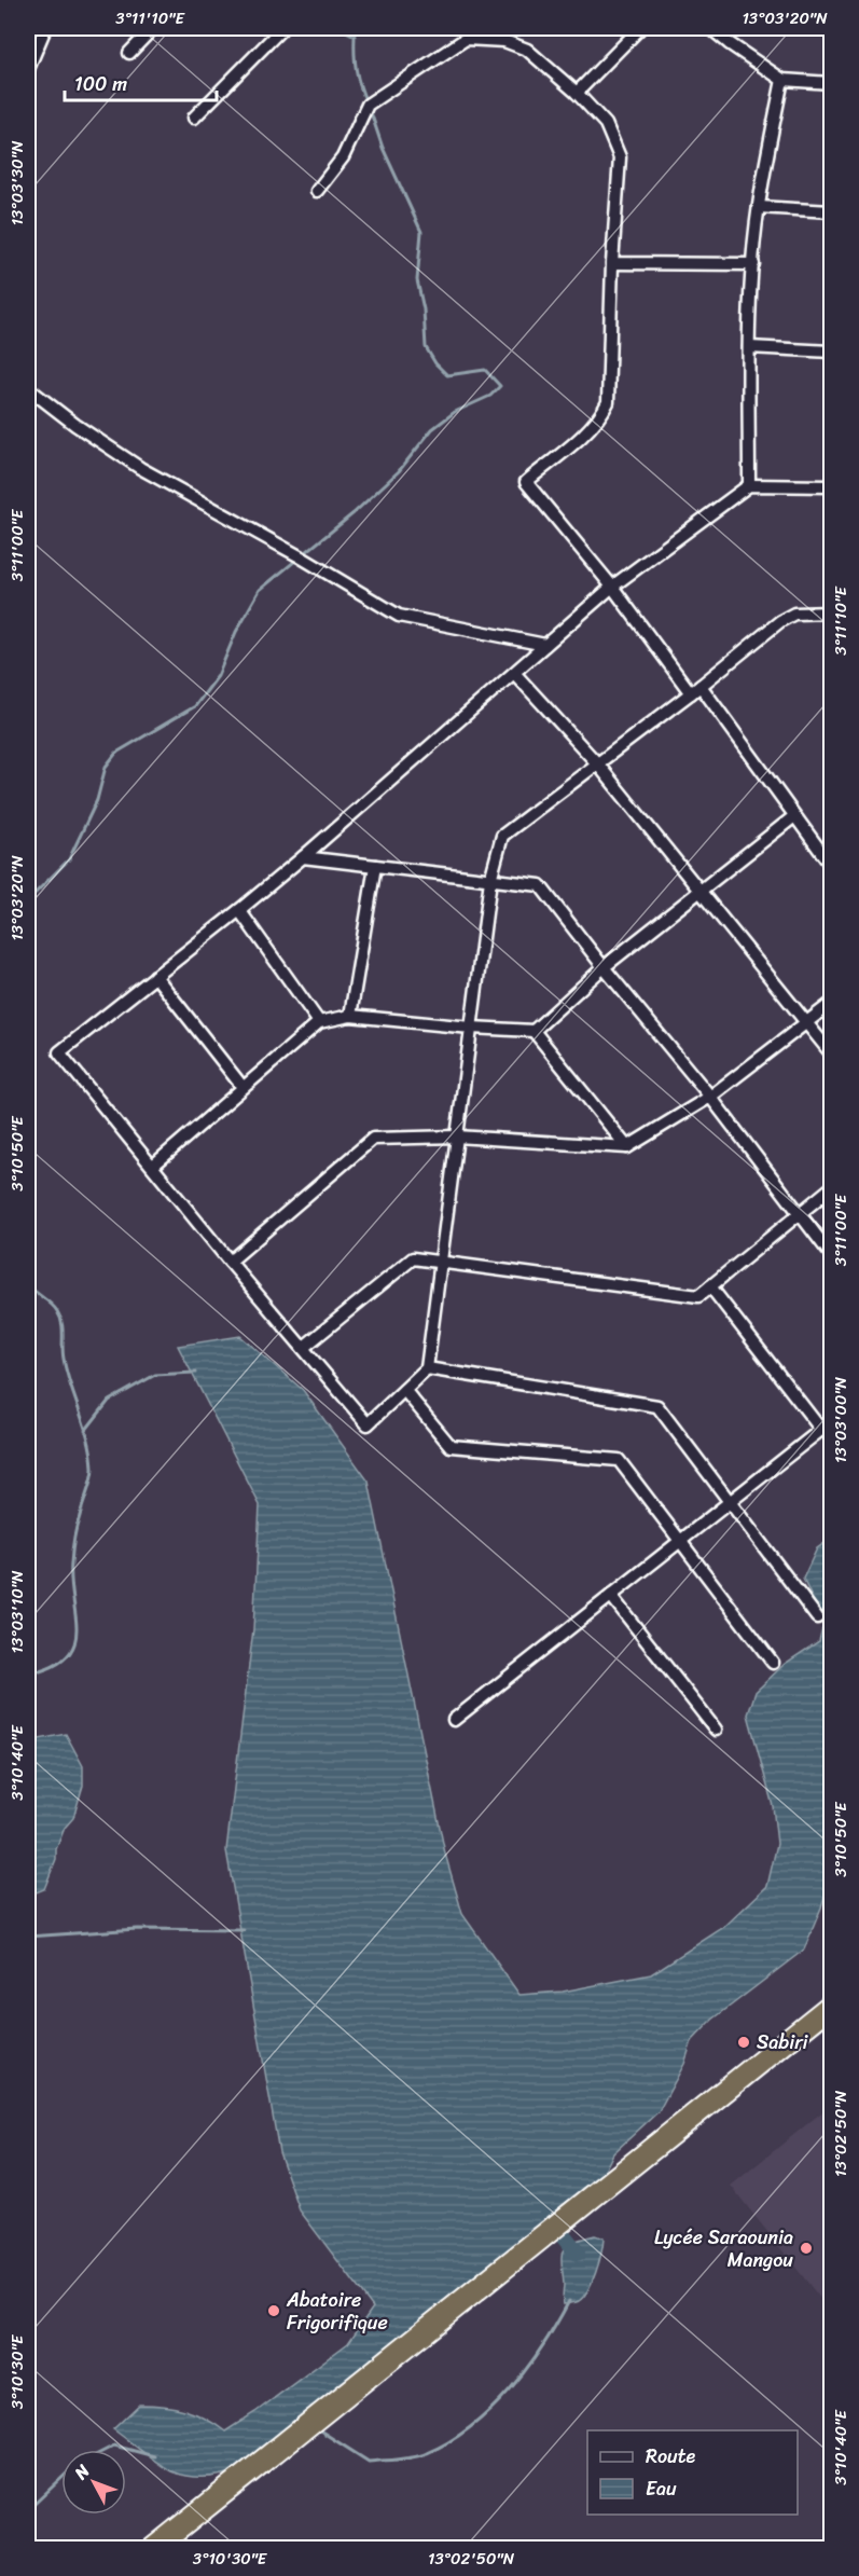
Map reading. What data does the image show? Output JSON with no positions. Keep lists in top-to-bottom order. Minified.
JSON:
{"places":["Sabiri","Lycée Saraounia Mangou","Abatoire Frigorifique"],"legend":["Route","Eau"],"scale_bar":"100 m","north":"top left","coordinates":["3°11'10\"E","13°03'20\"N","13°03'30\"N","3°11'00\"E","3°10'50\"E","13°03'00\"N","13°03'10\"N","3°10'40\"E","13°02'50\"N","3°10'30\"E"]}
